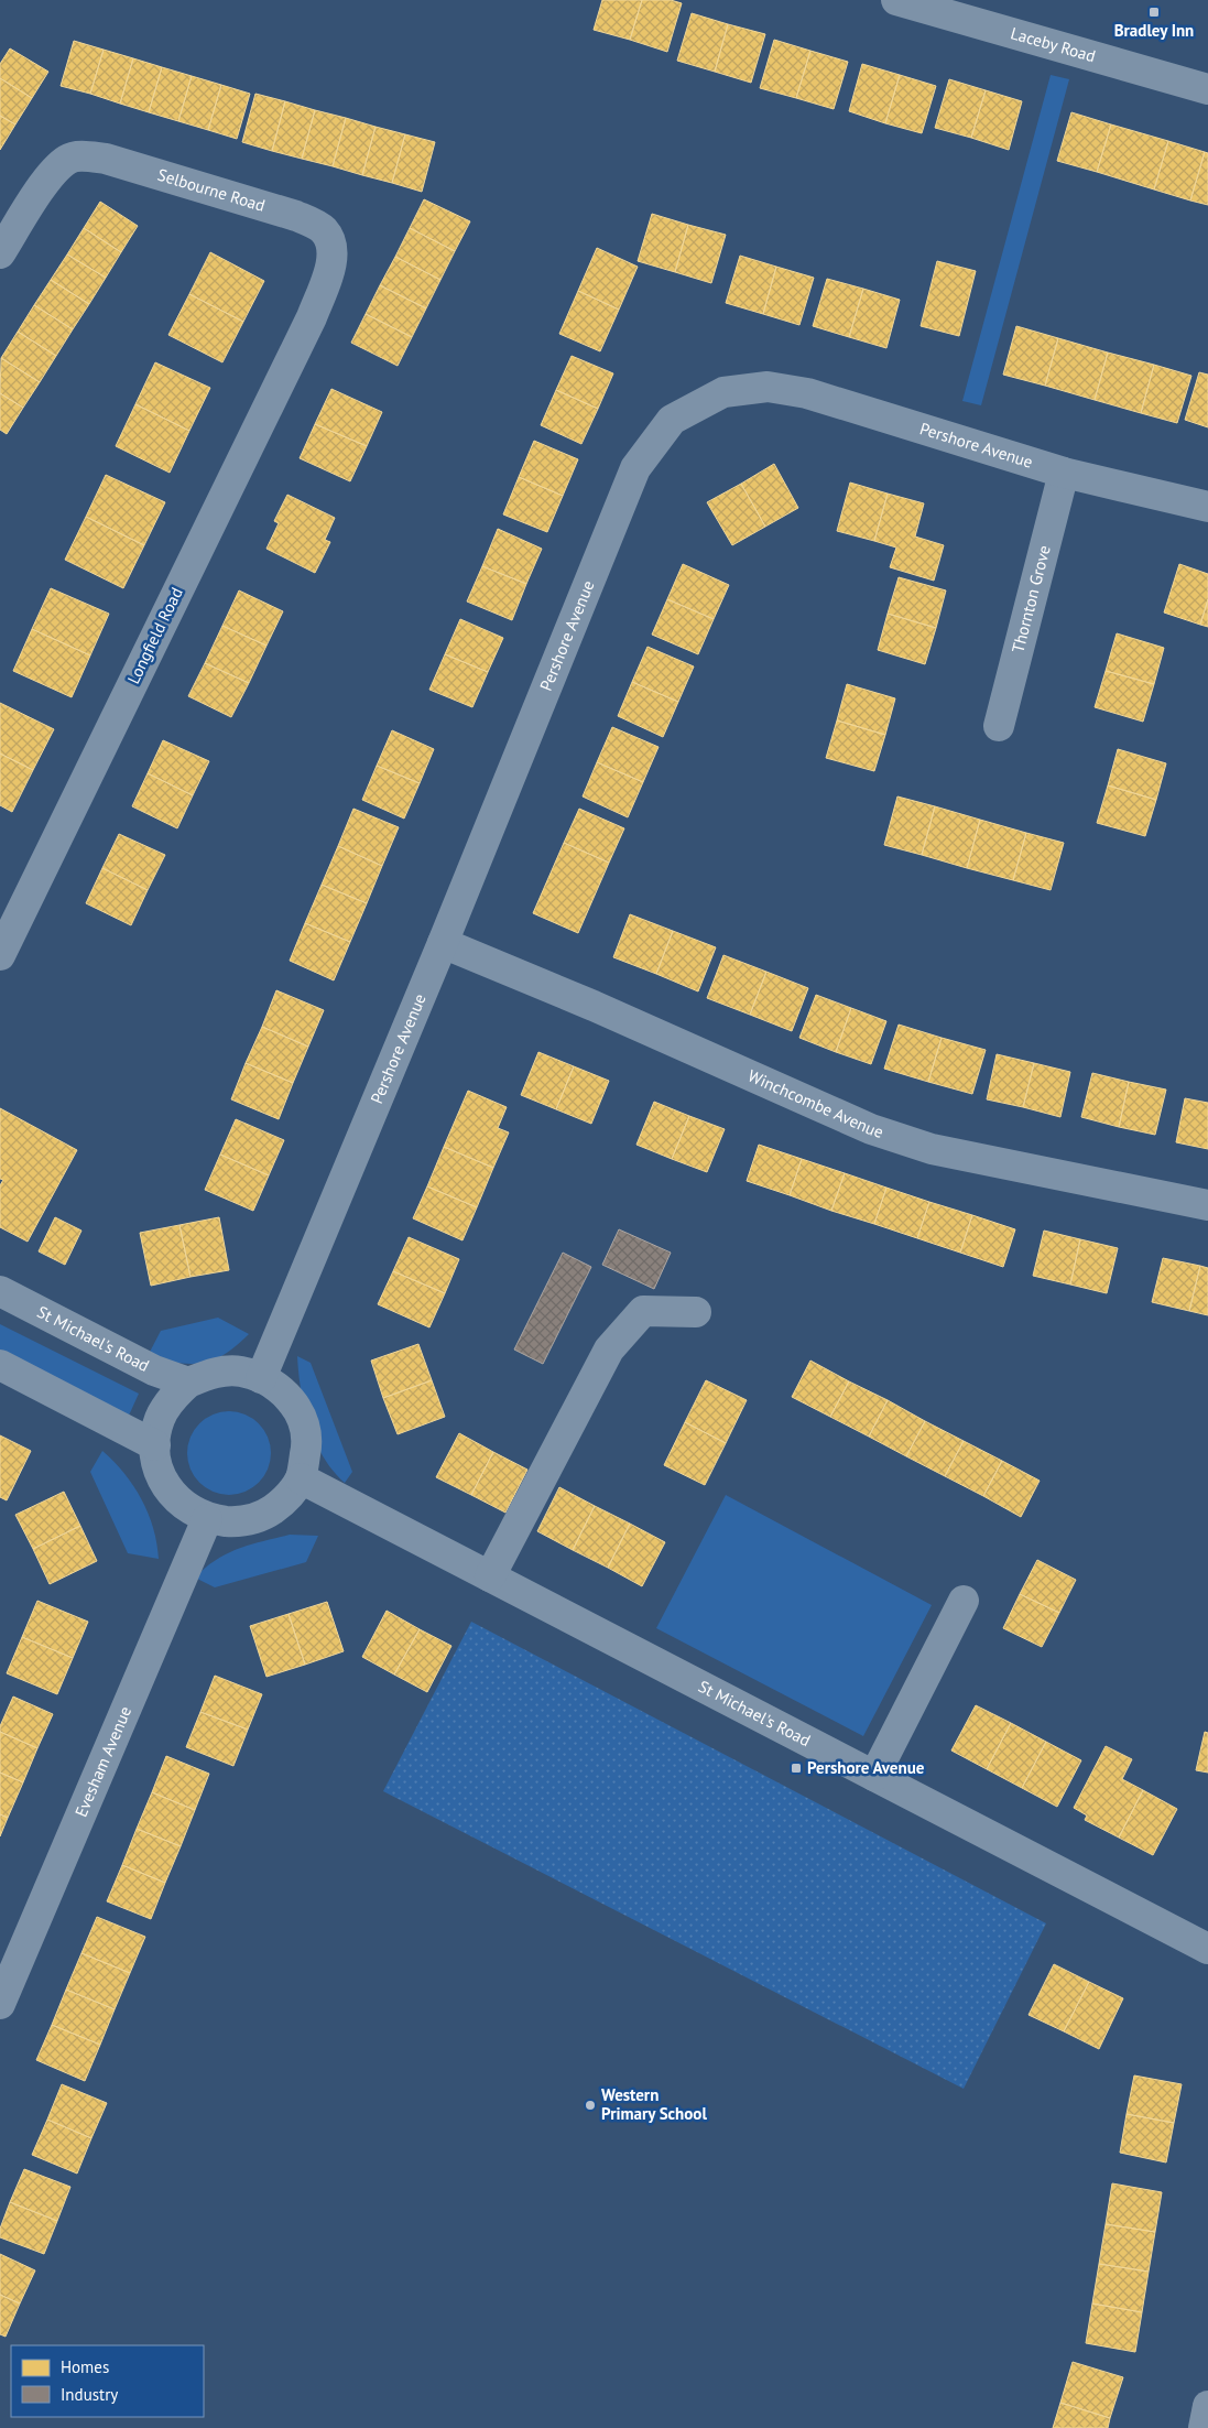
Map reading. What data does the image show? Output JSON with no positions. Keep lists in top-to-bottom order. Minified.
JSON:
{"streets":{"street":["Laceby Road","Selbourne Road","Pershore Avenue","Thornton Grove","Longfield Road","Winchcombe Avenue","St Michael's Road","Evesham Avenue"]},"crossings":[["Selbourne Road","Longfield Road"],["Pershore Avenue","Thornton Grove"],["Pershore Avenue","Winchcombe Avenue"],["Pershore Avenue","St Michael's Road"],["Pershore Avenue","Evesham Avenue"],["St Michael's Road","Evesham Avenue"]],"places":{"transit":["Bradley Inn","Pershore Avenue"],"other":["Western Primary School"]},"legend":["Homes","Industry"]}
